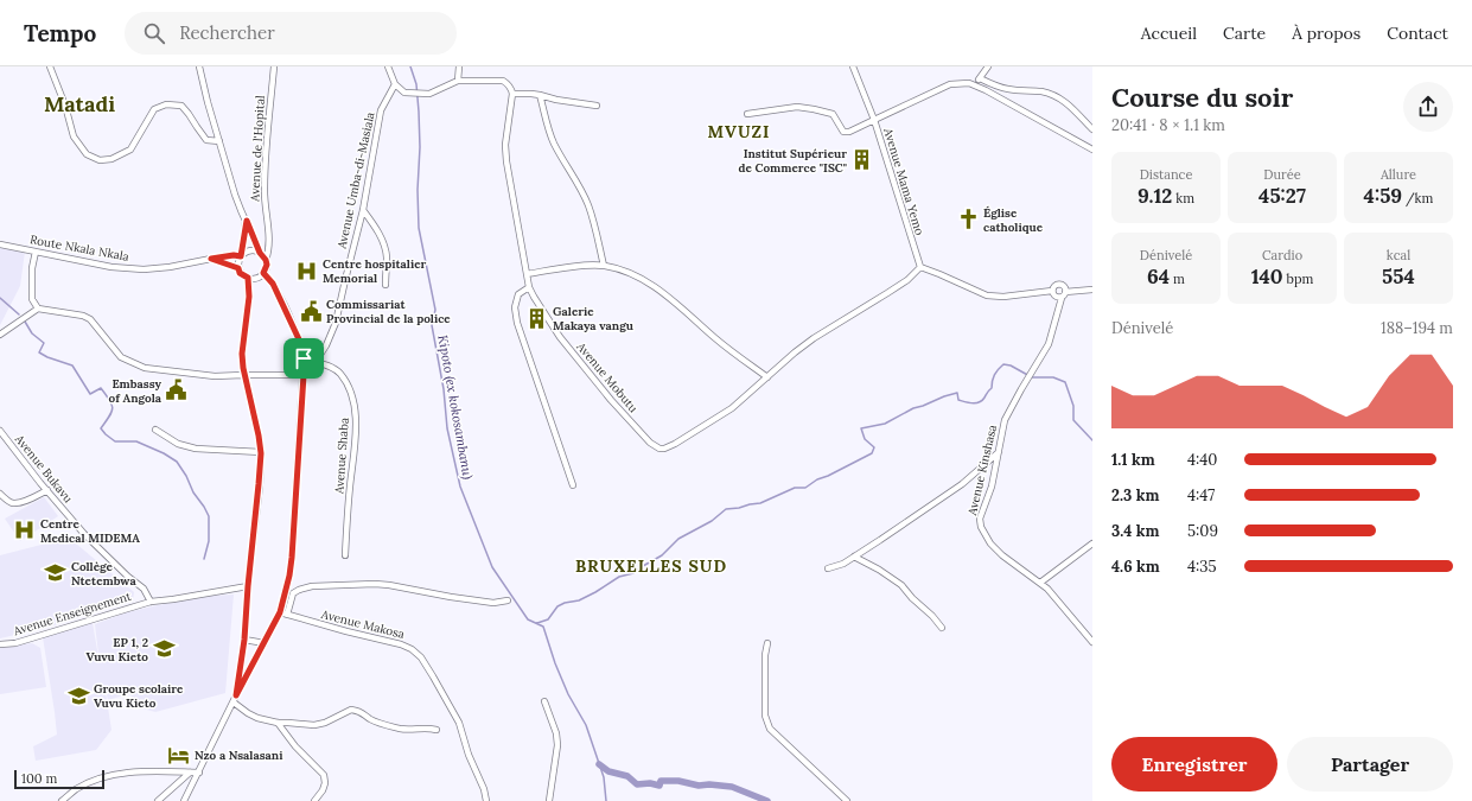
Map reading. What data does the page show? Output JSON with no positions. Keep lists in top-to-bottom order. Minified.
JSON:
{"streets":{"street":["Avenue de l'Hopital","Avenue Umba-di-Masiala","Avenue Mama Yemo","Route Nkala Nkala","Avenue Mobutu","Avenue Shaba","Avenue Bukavu","Avenue Kinshasa","Avenue Enseignement","Avenue Makosa"]},"crossings":[["Avenue de l'Hopital","Route Nkala Nkala"],["Avenue Umba-di-Masiala","Avenue Shaba"],["Avenue Mama Yemo","Avenue Mobutu"],["Avenue Bukavu","Avenue Enseignement"]],"districts":["Matadi","MVUZI","BRUXELLES SUD"],"water":["Kipoto (ex kokosambanu)"],"places":{"building":["Institut Supérieur de Commerce \"ISC\"","Galerie Makaya vangu"],"church":["Église catholique"],"hospital":["Centre hospitalier Memorial","Centre Medical MIDEMA"],"public building":["Commissariat Provincial de la police","Embassy of Angola"],"school or university":["Collège Ntetembwa","EP 1, 2 Vuvu Kieto","Groupe scolaire Vuvu Kieto"],"hotel":["Nzo a Nsalasani"]},"scale_bar":"100 m","page":{"header":"Tempo","search":"Rechercher","nav":["Accueil","Carte","À propos","Contact"],"heading":["Course du soir","20:41 · 8 × 1.1 km"],"stats":[["Distance","9.12 km"],["Durée","45:27"],["Allure","4:59 /km"],["Dénivelé","64 m"],["Cardio","140 bpm"],["kcal","554"]],"chart":["Dénivelé","188–194 m"],"list":[{"name":"1.1 km","note":"4:40"},{"name":"2.3 km","note":"4:47"},{"name":"3.4 km","note":"5:09"},{"name":"4.6 km","note":"4:35"}],"buttons":["Enregistrer","Partager"],"scale":"100 m"}}
